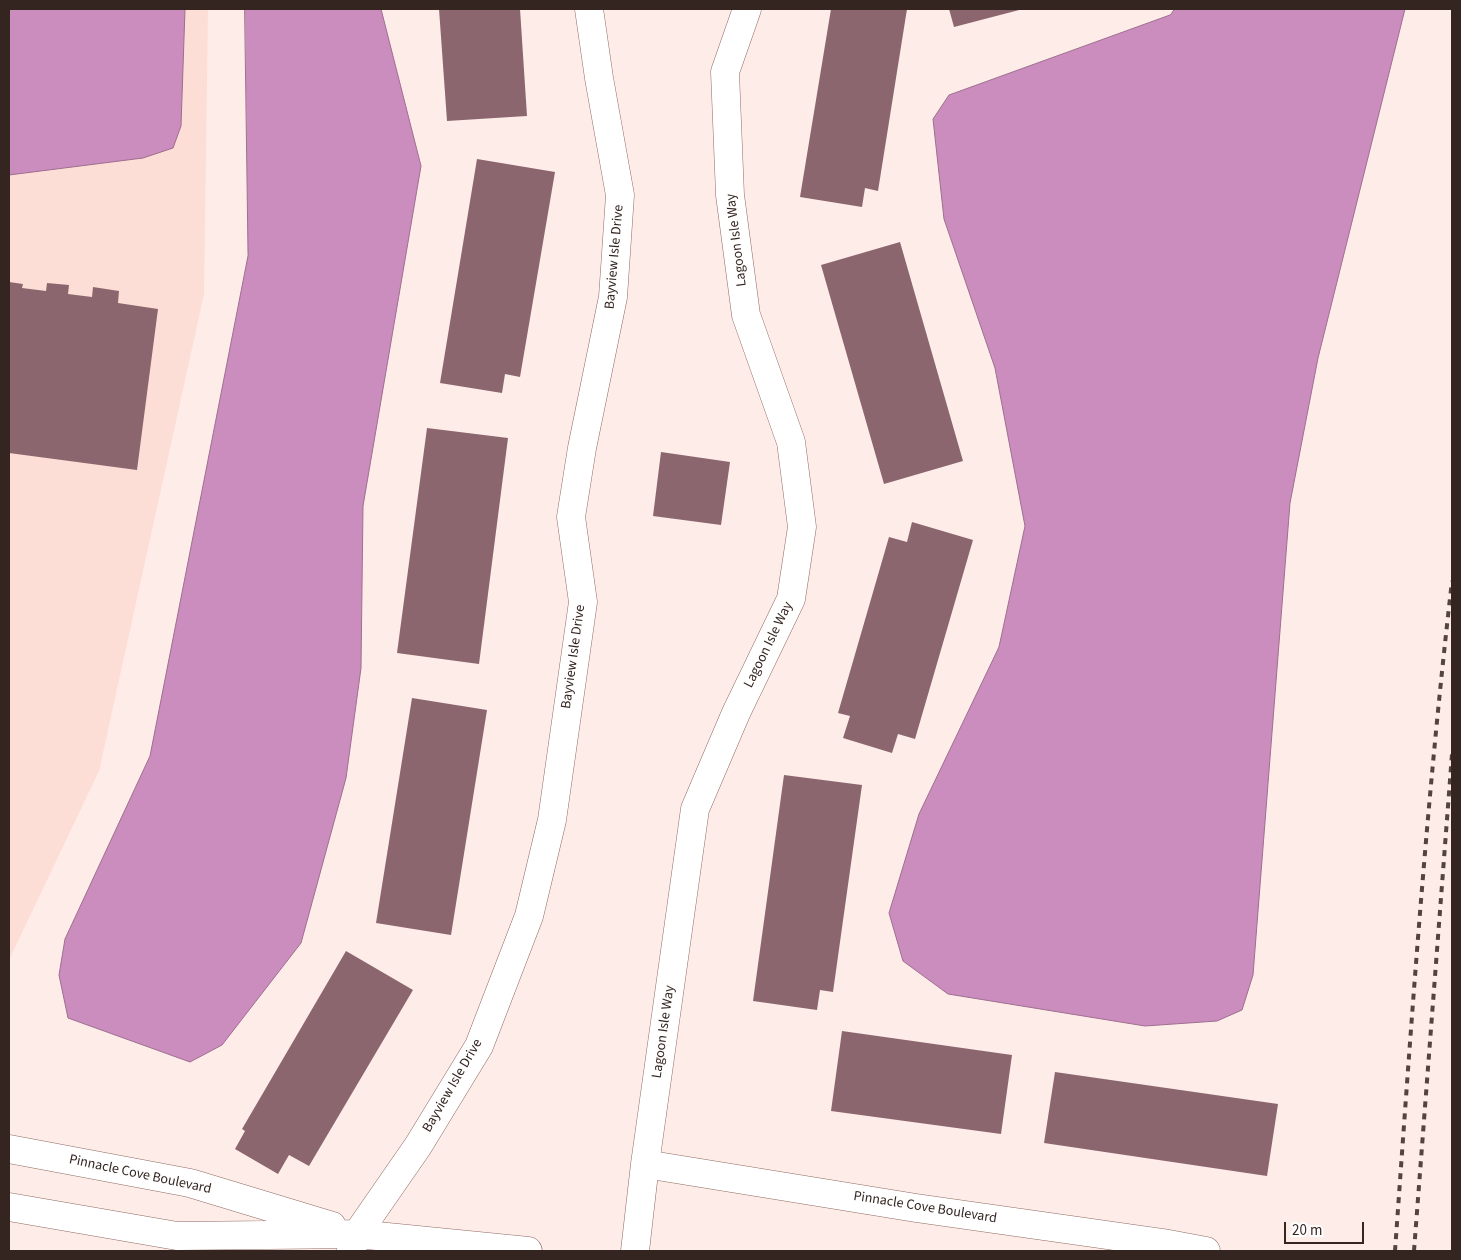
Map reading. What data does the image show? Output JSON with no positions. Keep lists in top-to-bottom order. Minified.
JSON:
{"streets":{"lane":["Lagoon Isle Way","Bayview Isle Drive","Pinnacle Cove Boulevard"]},"crossings":[["Lagoon Isle Way","Pinnacle Cove Boulevard"],["Bayview Isle Drive","Pinnacle Cove Boulevard"]],"scale_bar":"20 m"}
